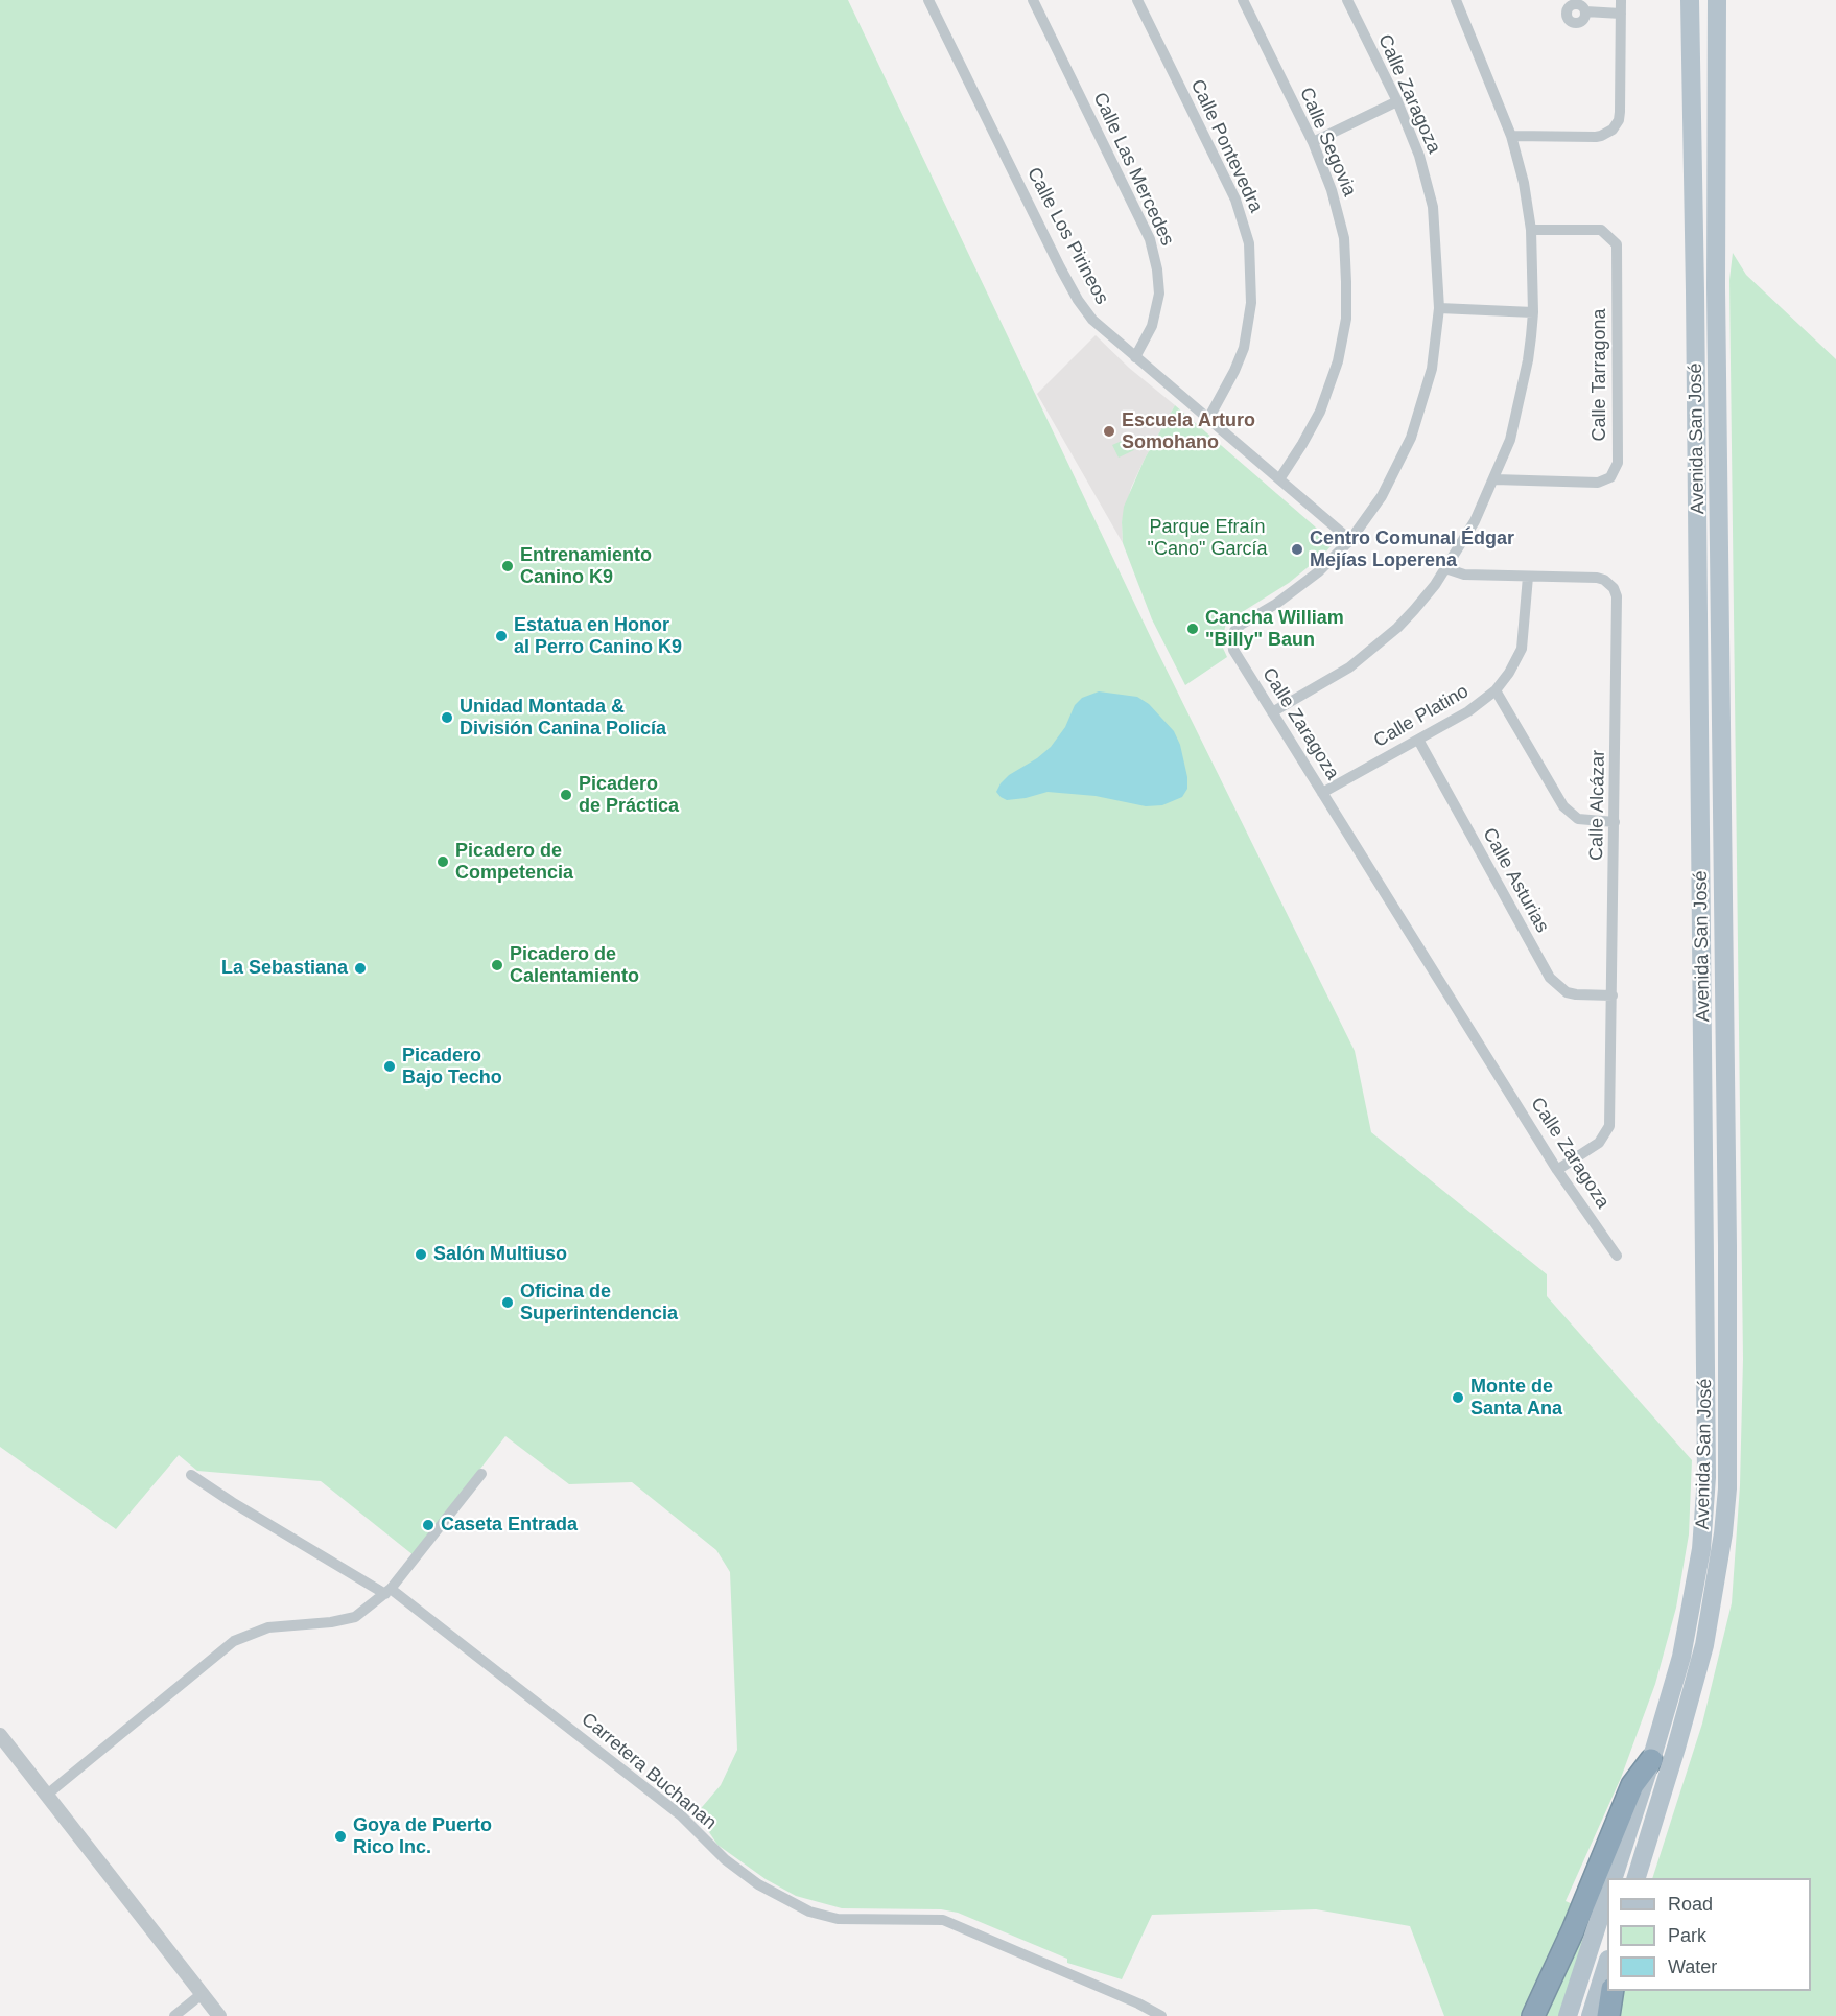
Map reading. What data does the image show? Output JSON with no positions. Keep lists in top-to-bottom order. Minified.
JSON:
{"streets":{"main road":["Avenida San José"],"street":["Calle Zaragoza","Calle Segovia","Calle Pontevedra","Calle Las Mercedes","Calle Los Pirineos","Calle Tarragona","Calle Platino","Calle Alcázar","Calle Asturias","Carretera Buchanan"]},"crossings":[["Calle Zaragoza","Calle Los Pirineos"],["Calle Zaragoza","Calle Platino"],["Calle Zaragoza","Calle Alcázar"],["Calle Segovia","Calle Los Pirineos"],["Calle Pontevedra","Calle Los Pirineos"],["Calle Las Mercedes","Calle Los Pirineos"],["Calle Platino","Calle Alcázar"],["Calle Platino","Calle Asturias"],["Calle Alcázar","Calle Asturias"]],"parks":["Parque Efraín \"Cano\" García"],"places":["Escuela Arturo Somohano","Centro Comunal Édgar Mejías Loperena","Entrenamiento Canino K9","Cancha William \"Billy\" Baun","Estatua en Honor al Perro Canino K9","Unidad Montada & División Canina Policía","Picadero de Práctica","Picadero de Competencia","Picadero de Calentamiento","La Sebastiana","Picadero Bajo Techo","Salón Multiuso","Oficina de Superintendencia","Monte de Santa Ana","Caseta Entrada","Goya de Puerto Rico Inc."],"legend":["Road","Park","Water"]}
